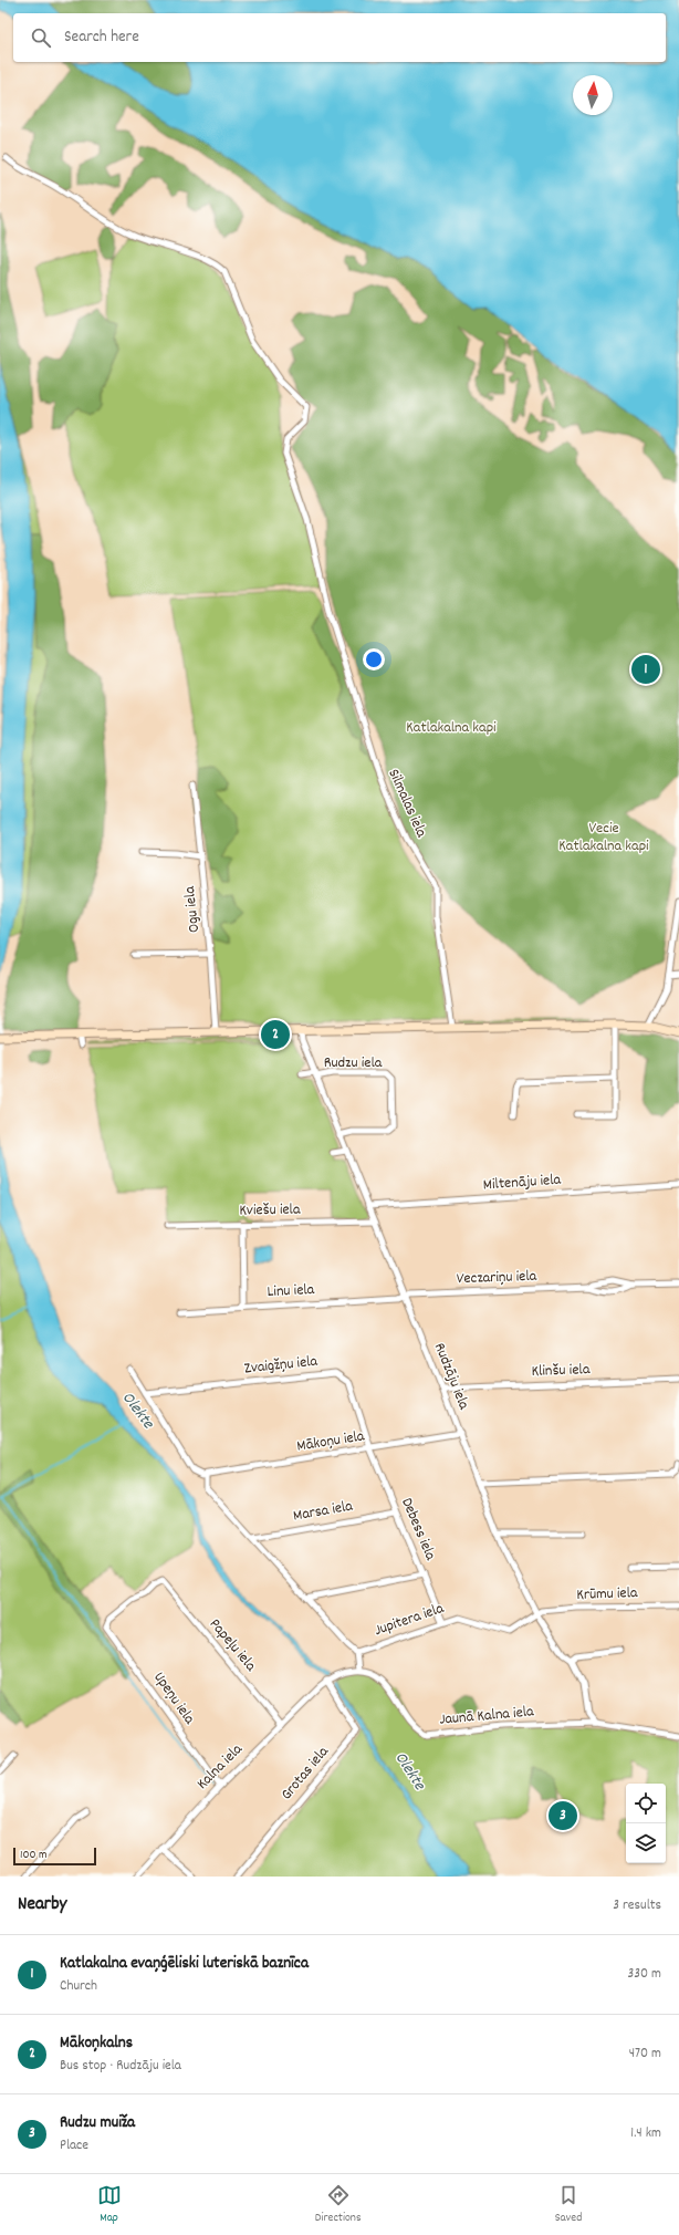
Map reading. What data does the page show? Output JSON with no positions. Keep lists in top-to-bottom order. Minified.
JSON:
{"streets":{"street":["Silmalas iela","Ogu iela","Rudzu iela","Miltenāju iela","Kviešu iela","Veczariņu iela","Linu iela","Zvaigžņu iela","Klinšu iela","Rudzāju iela","Mākoņu iela","Marsa iela","Debess iela","Krūmu iela","Jupitera iela","Papeļu iela","Upeņu iela","Jaunā Kalna iela","Kalna iela","Grotas iela"]},"crossings":[["Rudzu iela","Rudzāju iela"],["Miltenāju iela","Rudzāju iela"],["Kviešu iela","Rudzāju iela"],["Veczariņu iela","Linu iela"],["Veczariņu iela","Rudzāju iela"],["Linu iela","Rudzāju iela"],["Zvaigžņu iela","Mākoņu iela"],["Zvaigžņu iela","Debess iela"],["Klinšu iela","Rudzāju iela"],["Rudzāju iela","Mākoņu iela"],["Rudzāju iela","Krūmu iela"],["Rudzāju iela","Jupitera iela"],["Rudzāju iela","Jaunā Kalna iela"],["Mākoņu iela","Debess iela"],["Marsa iela","Debess iela"],["Debess iela","Jupitera iela"],["Krūmu iela","Jupitera iela"],["Papeļu iela","Upeņu iela"],["Papeļu iela","Kalna iela"],["Upeņu iela","Kalna iela"],["Kalna iela","Grotas iela"]],"water":["Olekte"],"parks":["Katlakalna kapi","Vecie Katlakalna kapi"],"scale_bar":"100 m","north":"top","page":{"search":"Search here","pins":["1","2","3"],"scale":"100 m","heading":["Nearby","3 results"],"list":[{"mark":"1","name":"Katlakalna evaņģēliski luteriskā baznīca","note":"Church","value":"330 m"},{"mark":"2","name":"Mākoņkalns","note":"Bus stop · Rudzāju iela","value":"470 m"},{"mark":"3","name":"Rudzu muiža","note":"Place","value":"1.4 km"}],"nav":["Map","Directions","Saved"]}}
